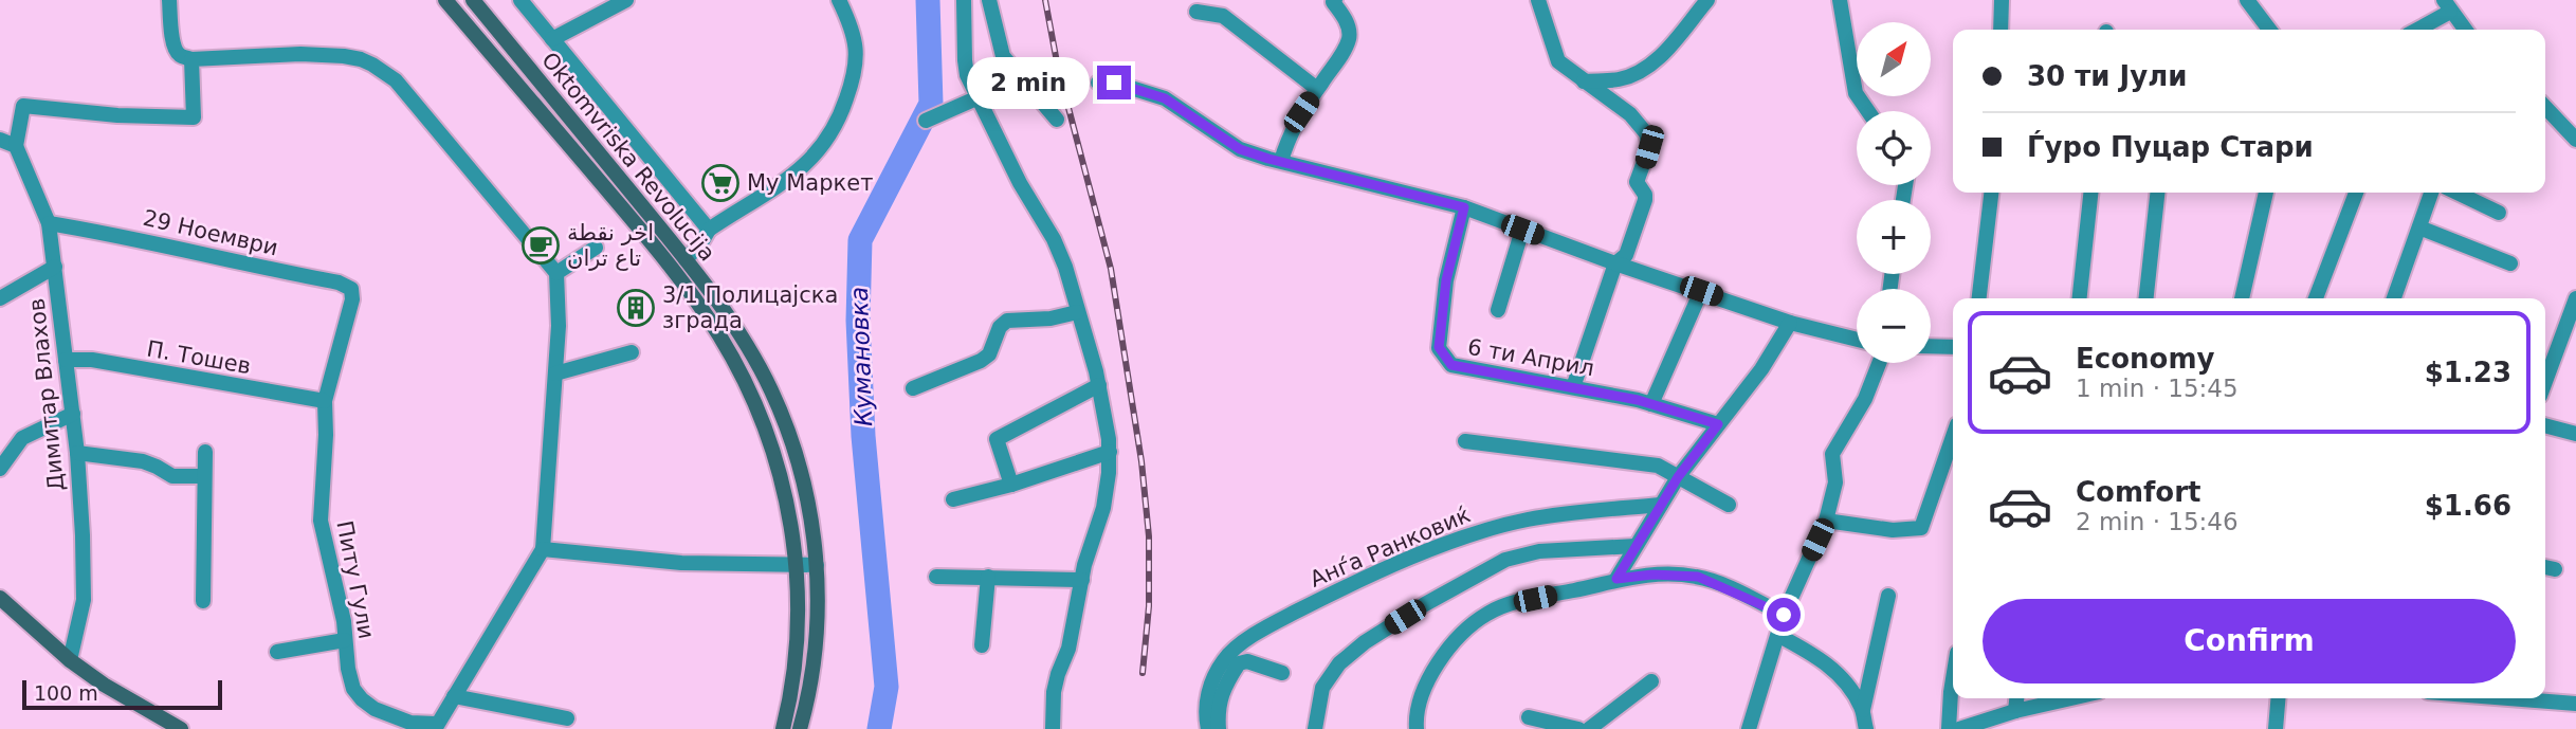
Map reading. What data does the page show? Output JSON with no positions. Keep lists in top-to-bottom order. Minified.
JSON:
{"streets":{"street":["Oktomvriska Revolucija","29 Ноември","П. Тошев","6 ти Април","Димитар Влахов","Анѓа Ранковиќ","Питу Гули"]},"crossings":[["29 Ноември","Димитар Влахов"],["29 Ноември","Питу Гули"],["П. Тошев","Димитар Влахов"],["П. Тошев","Питу Гули"]],"water":["Кумановка"],"places":{"supermarket":["Му Маркет"],"cafe":["اخر نقطة تاع تران"],"building":["3/1 Полицајска зграда"]},"scale_bar":"100 m","north":"top right","page":{"map_buttons":["+","−"],"banner":["30 ти Јули","Ѓуро Пуцар Стари"],"bubble":"2 min","list":[{"name":"Economy","note":"1 min · 15:45","value":"$1.23"},{"name":"Comfort","note":"2 min · 15:46","value":"$1.66"}],"buttons":"Confirm","scale":"100 m"}}
